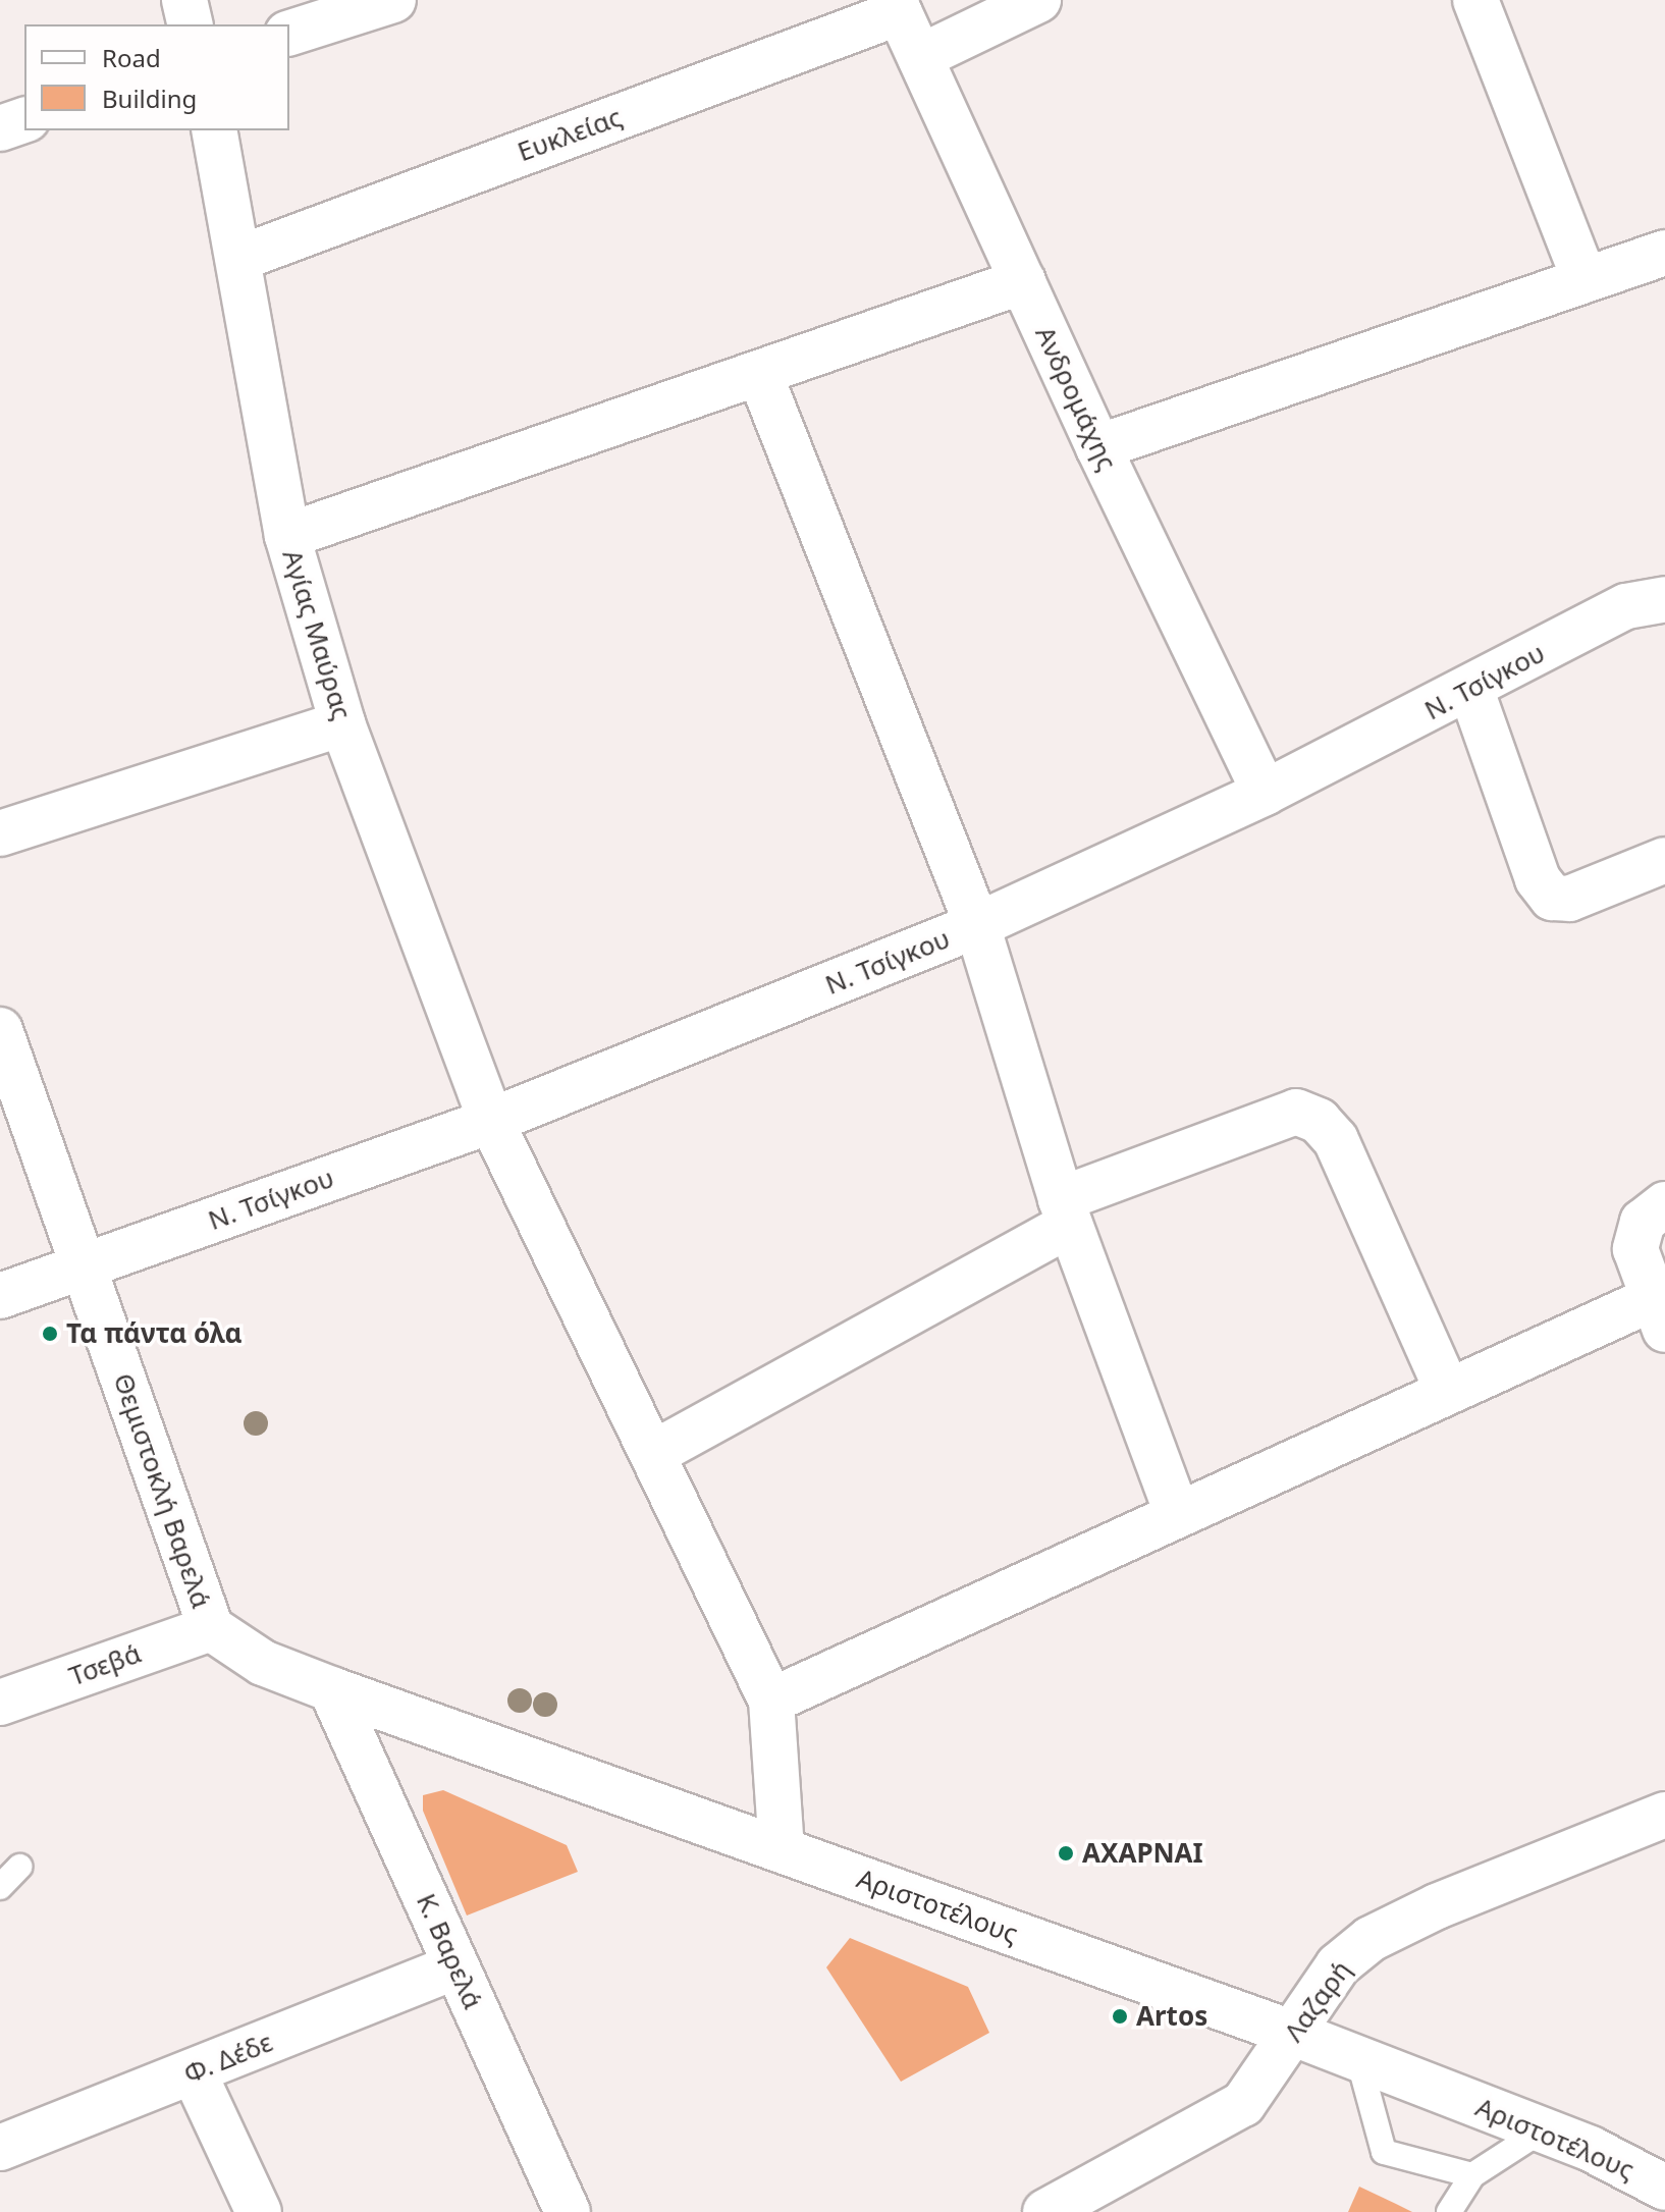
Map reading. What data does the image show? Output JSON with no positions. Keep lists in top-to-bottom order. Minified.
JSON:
{"streets":{"street":["Ευκλείας","Ανδρομάχης","Αγίας Μαύρας","Ν. Τσίγκου","Θεμιστοκλή Βαρελά","Τσεβά","Αριστοτέλους","Κ. Βαρελά","Λαζαρή","Φ. Δέδε"]},"crossings":[["Ευκλείας","Ανδρομάχης"],["Ευκλείας","Αγίας Μαύρας"],["Ανδρομάχης","Ν. Τσίγκου"],["Αγίας Μαύρας","Ν. Τσίγκου"],["Ν. Τσίγκου","Θεμιστοκλή Βαρελά"],["Θεμιστοκλή Βαρελά","Τσεβά"],["Θεμιστοκλή Βαρελά","Αριστοτέλους"],["Τσεβά","Αριστοτέλους"],["Αριστοτέλους","Κ. Βαρελά"],["Αριστοτέλους","Λαζαρή"],["Κ. Βαρελά","Φ. Δέδε"]],"places":["Τα πάντα όλα","ΑΧΑΡΝΑΙ","Artos"],"legend":["Road","Building"]}
